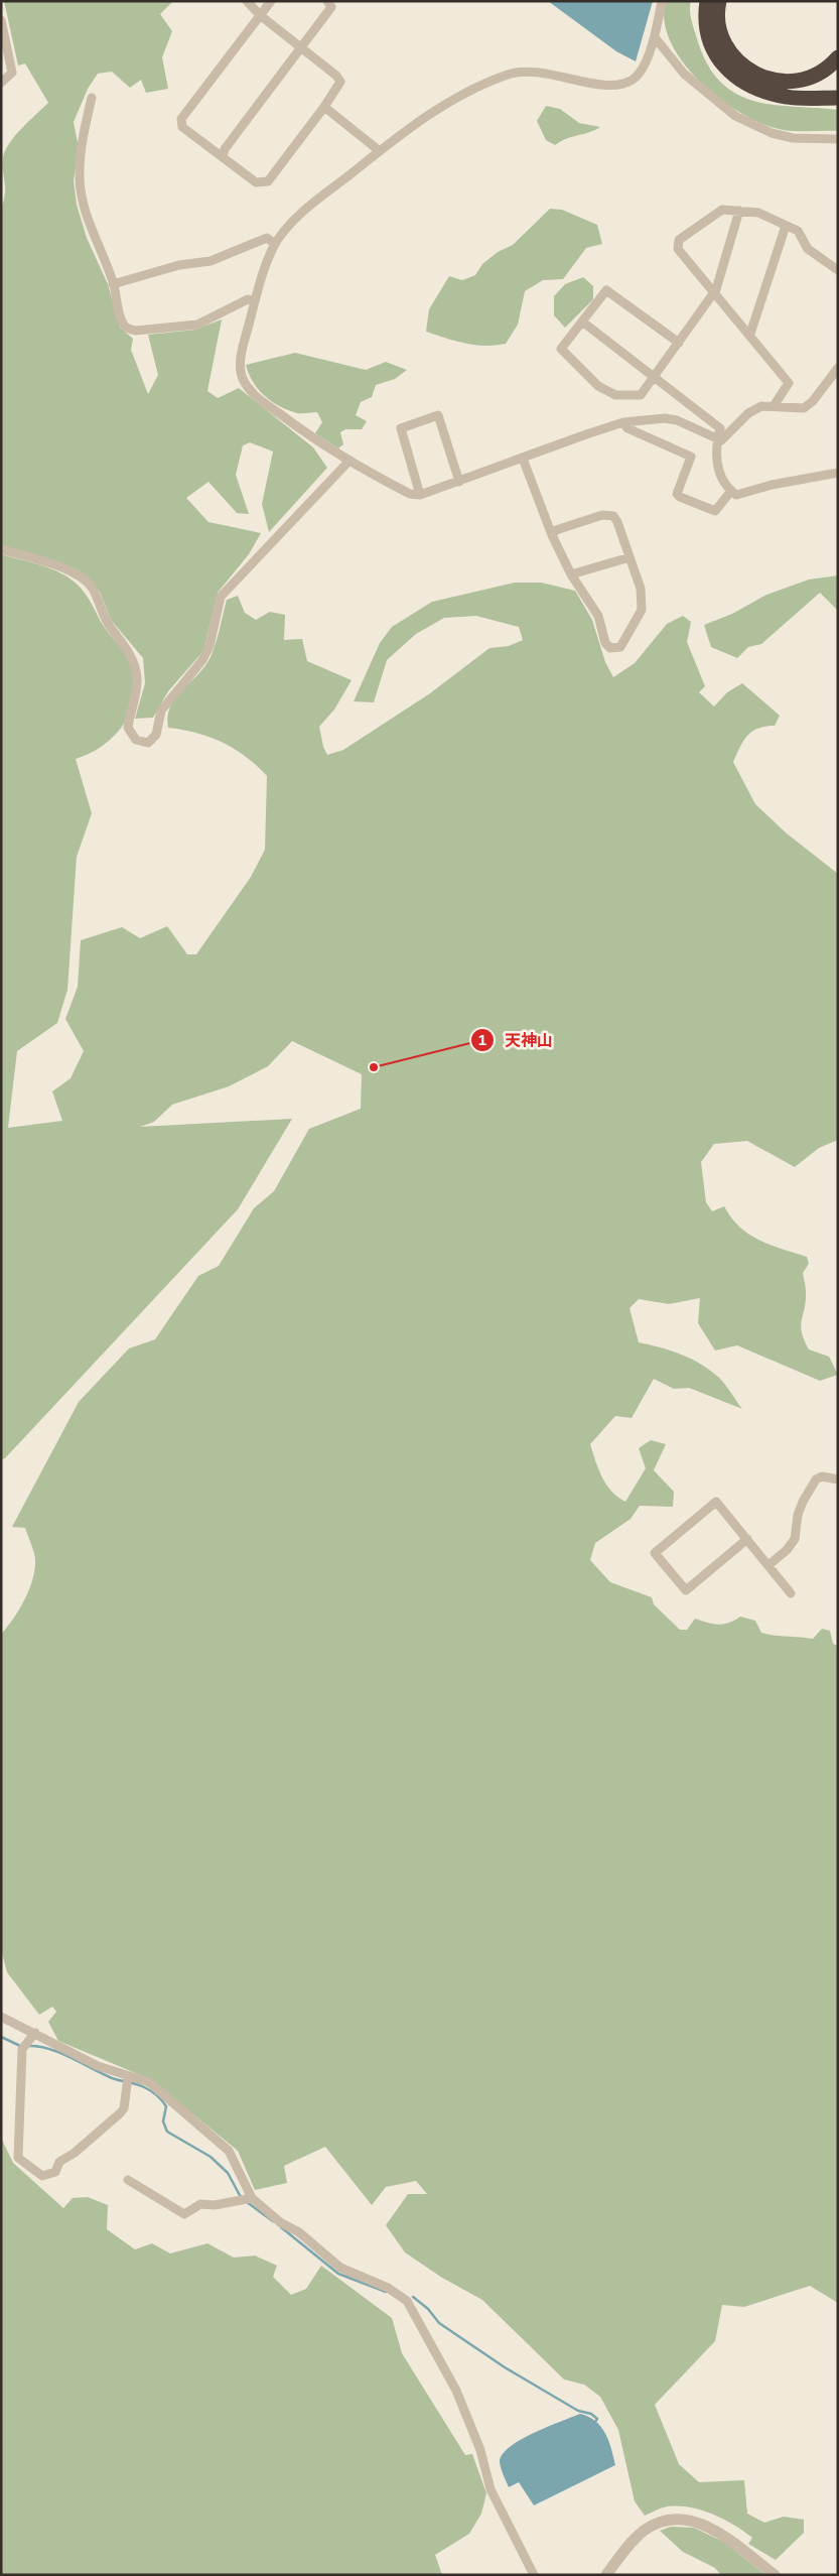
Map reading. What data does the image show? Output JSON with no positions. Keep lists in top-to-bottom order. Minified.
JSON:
{"places":["天神山"]}
